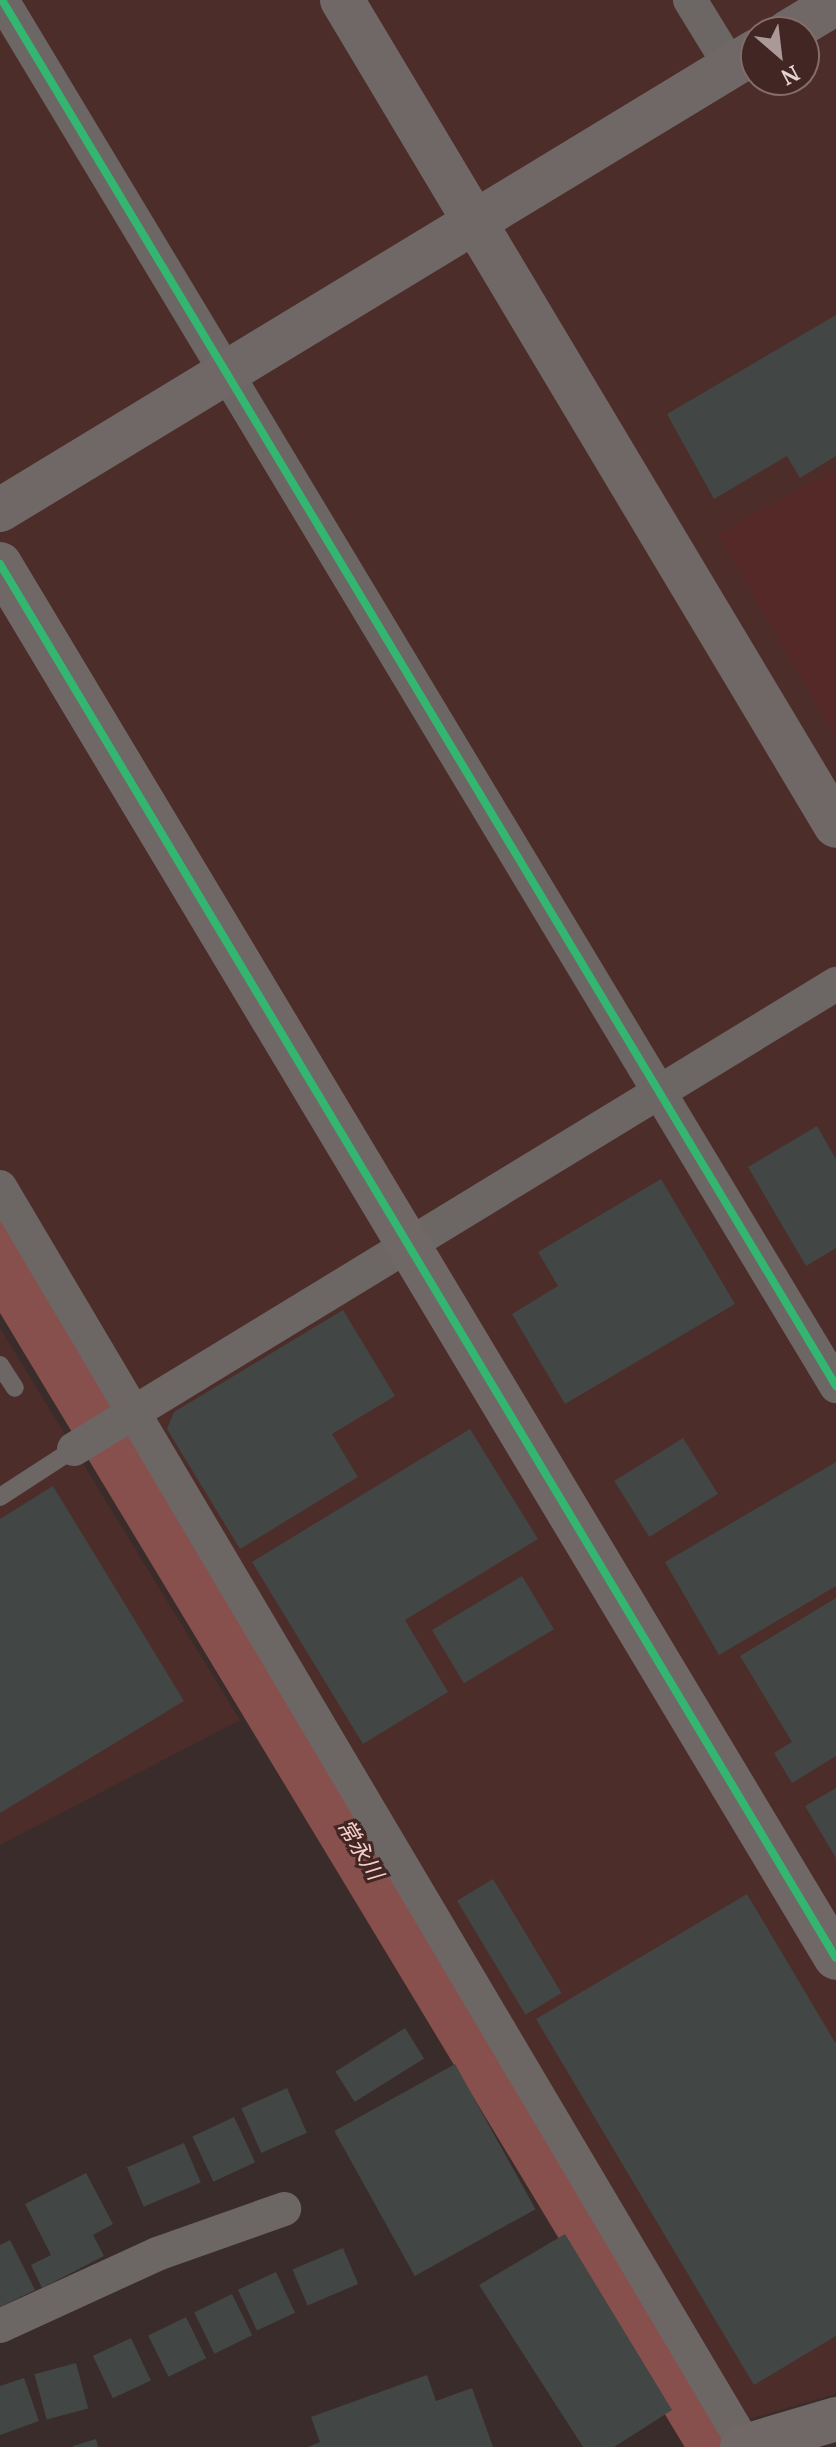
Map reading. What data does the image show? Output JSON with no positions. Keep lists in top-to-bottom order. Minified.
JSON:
{"water":["常永川"],"north":"bottom right"}
